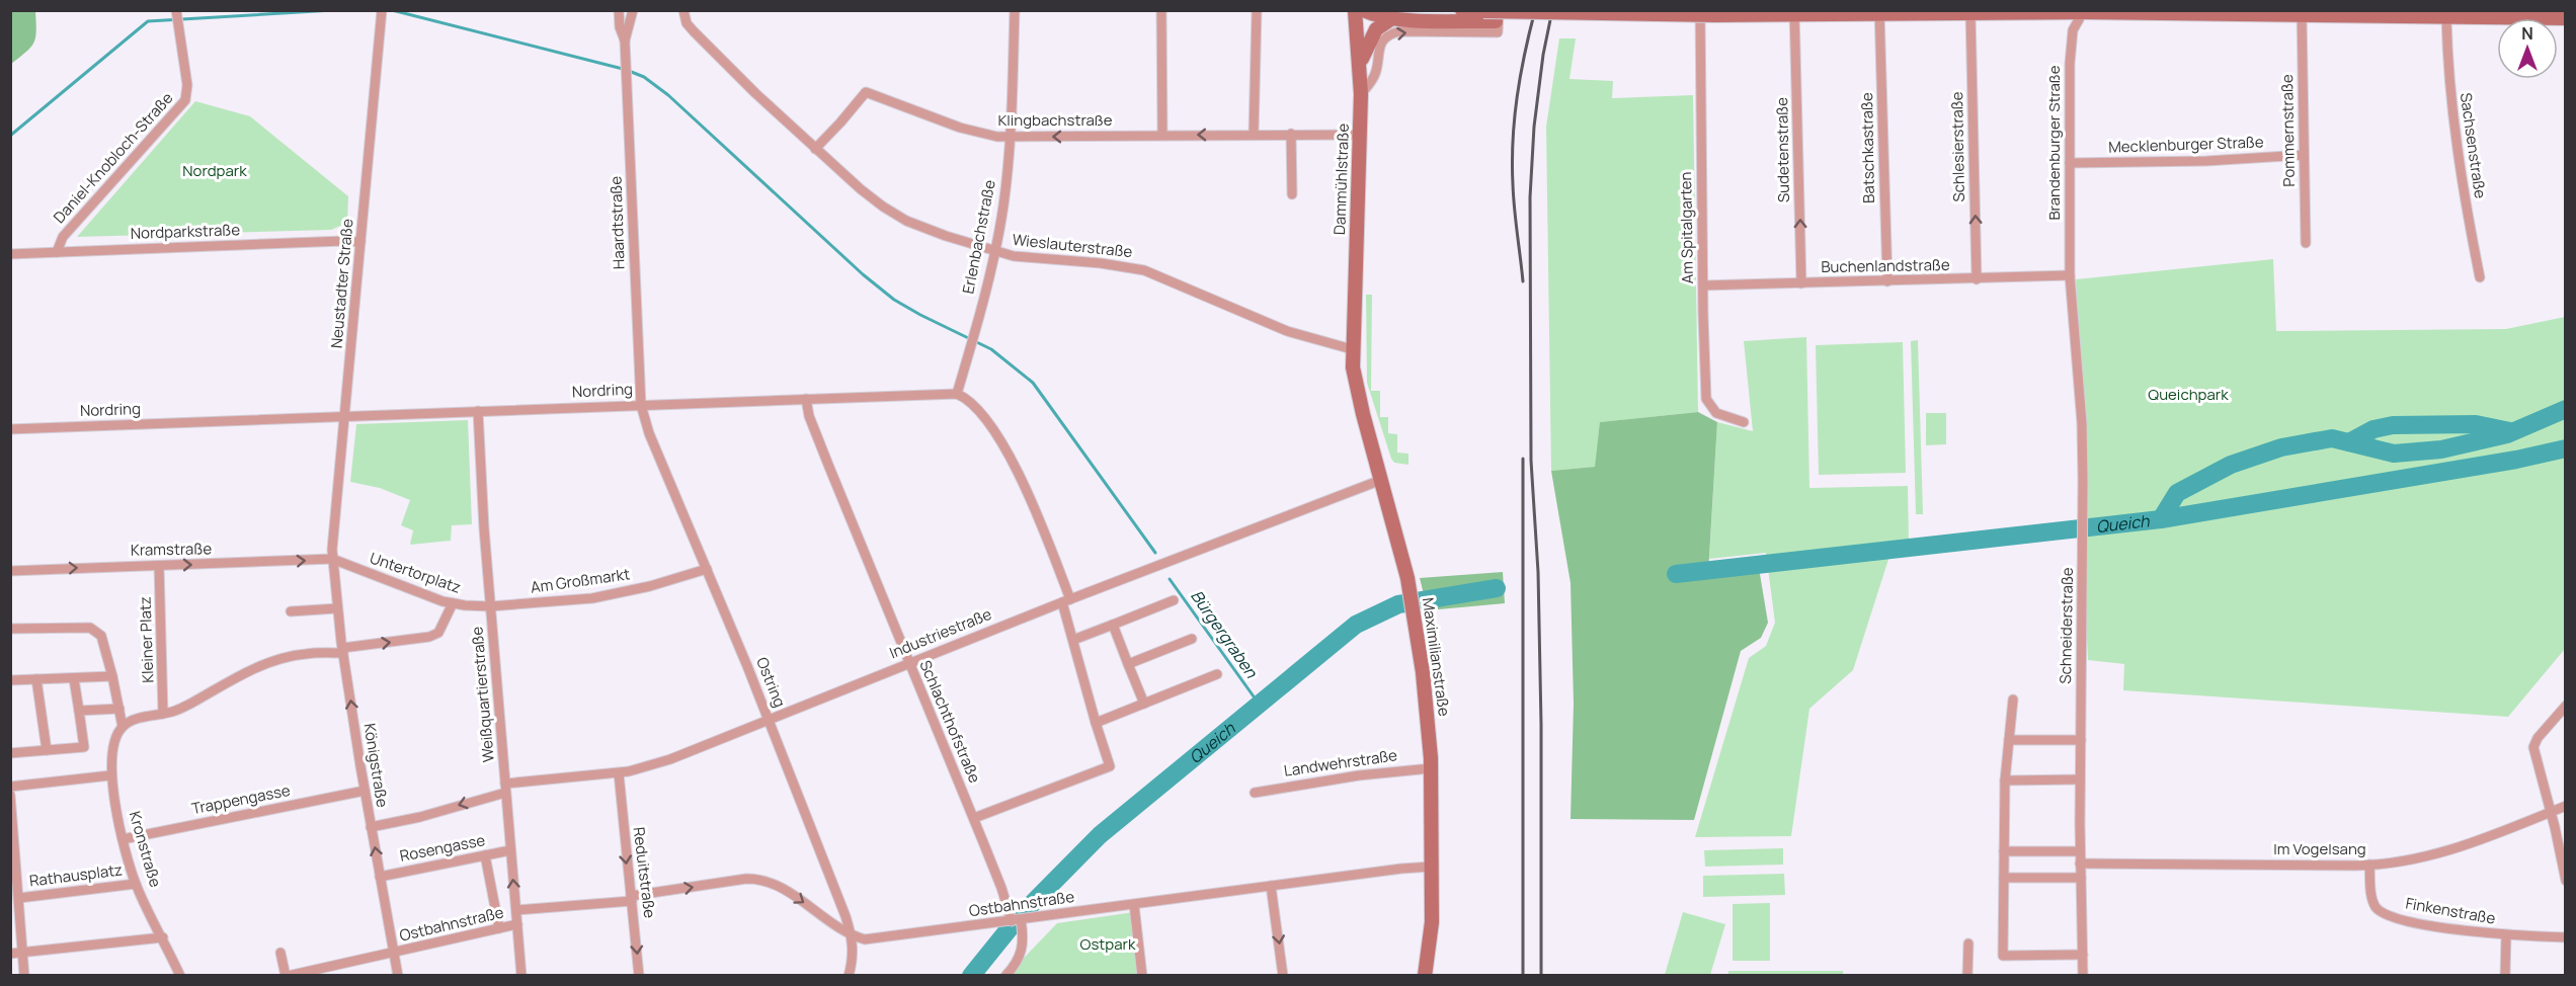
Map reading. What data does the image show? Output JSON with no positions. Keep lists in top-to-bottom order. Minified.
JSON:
{"streets":{"street":["Klingbachstraße","Pommernstraße","Brandenburger Straße","Mecklenburger Straße","Sachsenstraße","Schlesierstraße","Batschkastraße","Sudetenstraße","Daniel-Knobloch-Straße","Dammühlstraße","Haardtstraße","Am Spitalgarten","Nordparkstraße","Erlenbachstraße","Wieslauterstraße","Buchenlandstraße","Neustadter Straße","Nordring","Kramstraße","Untertorplatz","Am Großmarkt","Schneiderstraße","Industriestraße","Kleiner Platz","Maximilianstraße","Ostring","Weißquartierstraße","Schlachthofstraße","Landwehrstraße","Königstraße","Trappengasse","Rosengasse","Kronstraße","Im Vogelsang","Reduitstraße","Rathausplatz","Ostbahnstraße","Finkenstraße"]},"crossings":[["Klingbachstraße","Dammühlstraße"],["Klingbachstraße","Erlenbachstraße"],["Klingbachstraße","Wieslauterstraße"],["Pommernstraße","Mecklenburger Straße"],["Brandenburger Straße","Mecklenburger Straße"],["Brandenburger Straße","Buchenlandstraße"],["Brandenburger Straße","Schneiderstraße"],["Schlesierstraße","Buchenlandstraße"],["Batschkastraße","Buchenlandstraße"],["Sudetenstraße","Buchenlandstraße"],["Daniel-Knobloch-Straße","Nordparkstraße"],["Dammühlstraße","Wieslauterstraße"],["Dammühlstraße","Maximilianstraße"],["Haardtstraße","Nordring"],["Haardtstraße","Ostring"],["Am Spitalgarten","Buchenlandstraße"],["Nordparkstraße","Neustadter Straße"],["Erlenbachstraße","Wieslauterstraße"],["Erlenbachstraße","Nordring"],["Wieslauterstraße","Maximilianstraße"],["Buchenlandstraße","Schneiderstraße"],["Neustadter Straße","Nordring"],["Neustadter Straße","Kramstraße"],["Neustadter Straße","Untertorplatz"],["Neustadter Straße","Königstraße"],["Nordring","Ostring"],["Nordring","Weißquartierstraße"],["Nordring","Schlachthofstraße"],["Kramstraße","Untertorplatz"],["Kramstraße","Kleiner Platz"],["Kramstraße","Königstraße"],["Untertorplatz","Am Großmarkt"],["Untertorplatz","Weißquartierstraße"],["Untertorplatz","Königstraße"],["Am Großmarkt","Ostring"],["Am Großmarkt","Weißquartierstraße"],["Schneiderstraße","Im Vogelsang"],["Industriestraße","Maximilianstraße"],["Industriestraße","Ostring"],["Industriestraße","Weißquartierstraße"],["Industriestraße","Schlachthofstraße"],["Industriestraße","Königstraße"],["Industriestraße","Reduitstraße"],["Maximilianstraße","Landwehrstraße"],["Maximilianstraße","Ostbahnstraße"],["Ostring","Ostbahnstraße"],["Weißquartierstraße","Rosengasse"],["Weißquartierstraße","Ostbahnstraße"],["Schlachthofstraße","Ostbahnstraße"],["Königstraße","Trappengasse"],["Königstraße","Rosengasse"],["Königstraße","Ostbahnstraße"],["Trappengasse","Kronstraße"],["Kronstraße","Rathausplatz"],["Im Vogelsang","Finkenstraße"],["Reduitstraße","Ostbahnstraße"]],"one_way":["Klingbachstraße","Schlesierstraße","Sudetenstraße","Kramstraße","Königstraße","Reduitstraße"],"water":["Queich","Bürgergraben"],"parks":["Nordpark","Queichpark","Ostpark"],"north":"top"}
